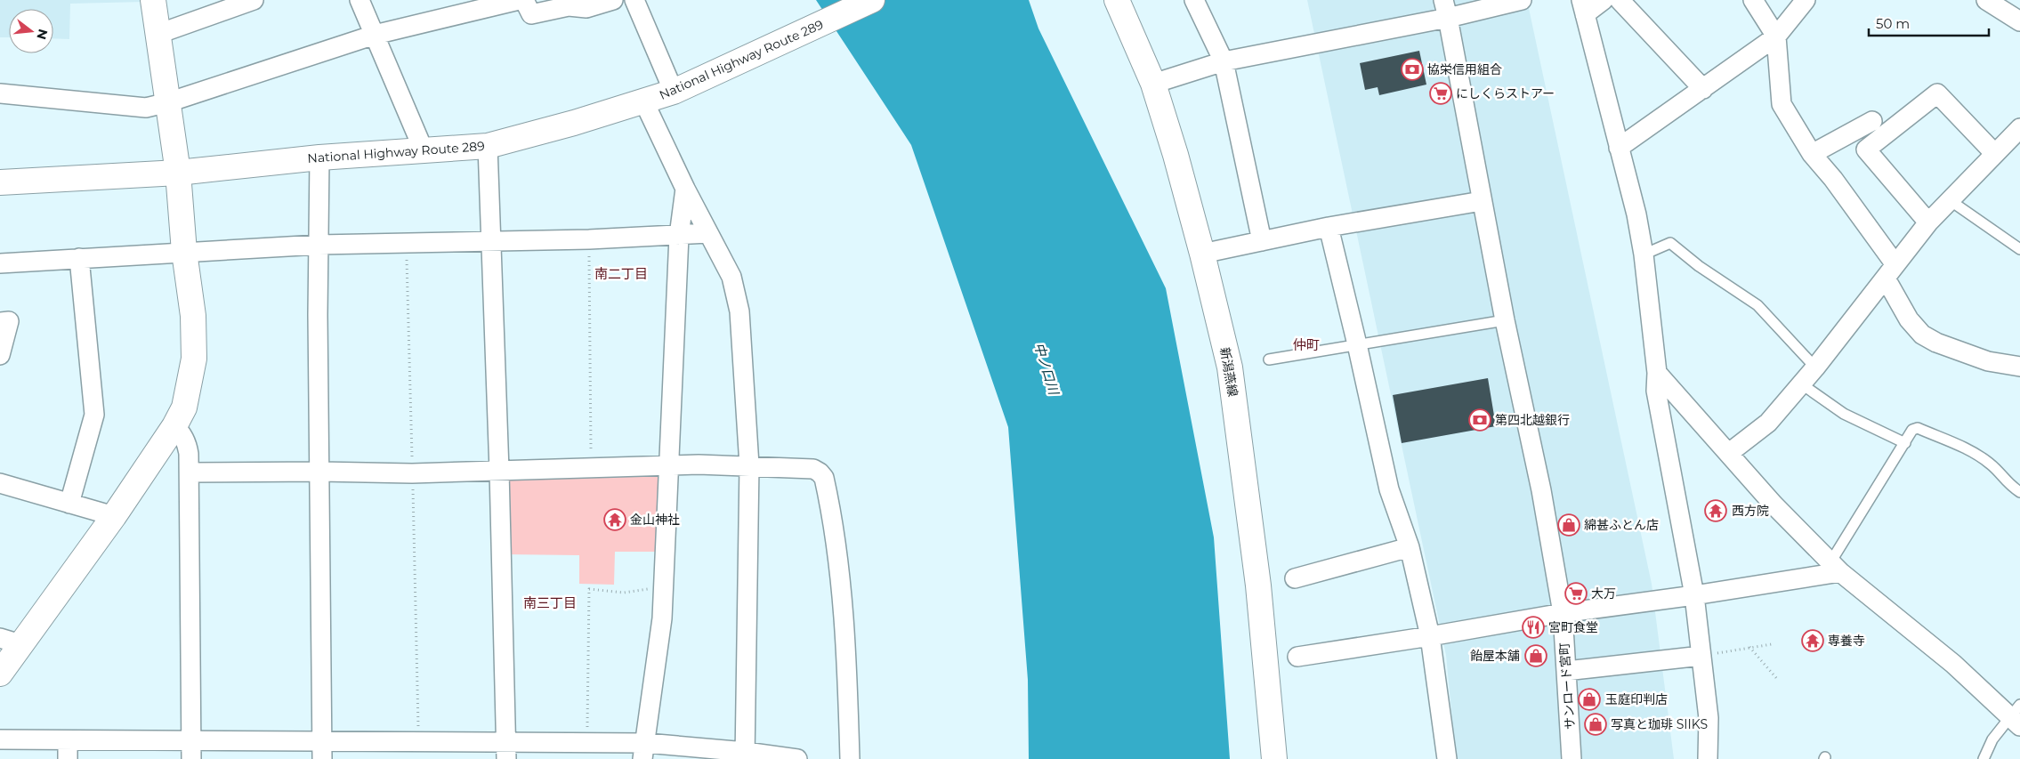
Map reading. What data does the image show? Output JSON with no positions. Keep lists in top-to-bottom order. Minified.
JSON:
{"streets":{"main road":["National Highway Route 289","新潟燕線"],"street":["サンロード宮町"]},"districts":["南二丁目","仲町","南三丁目"],"water":["中ノ口川"],"places":{"bank":["協栄信用組合","第四北越銀行"],"supermarket":["にしくらストアー","大万"],"temple":["西方院","金山神社","専養寺"],"shop":["綿甚ふとん店","飴屋本舗","玉庭印判店","写真と珈琲 SIIKS"],"restaurant":["宮町食堂"]},"scale_bar":"50 m","north":"right"}
